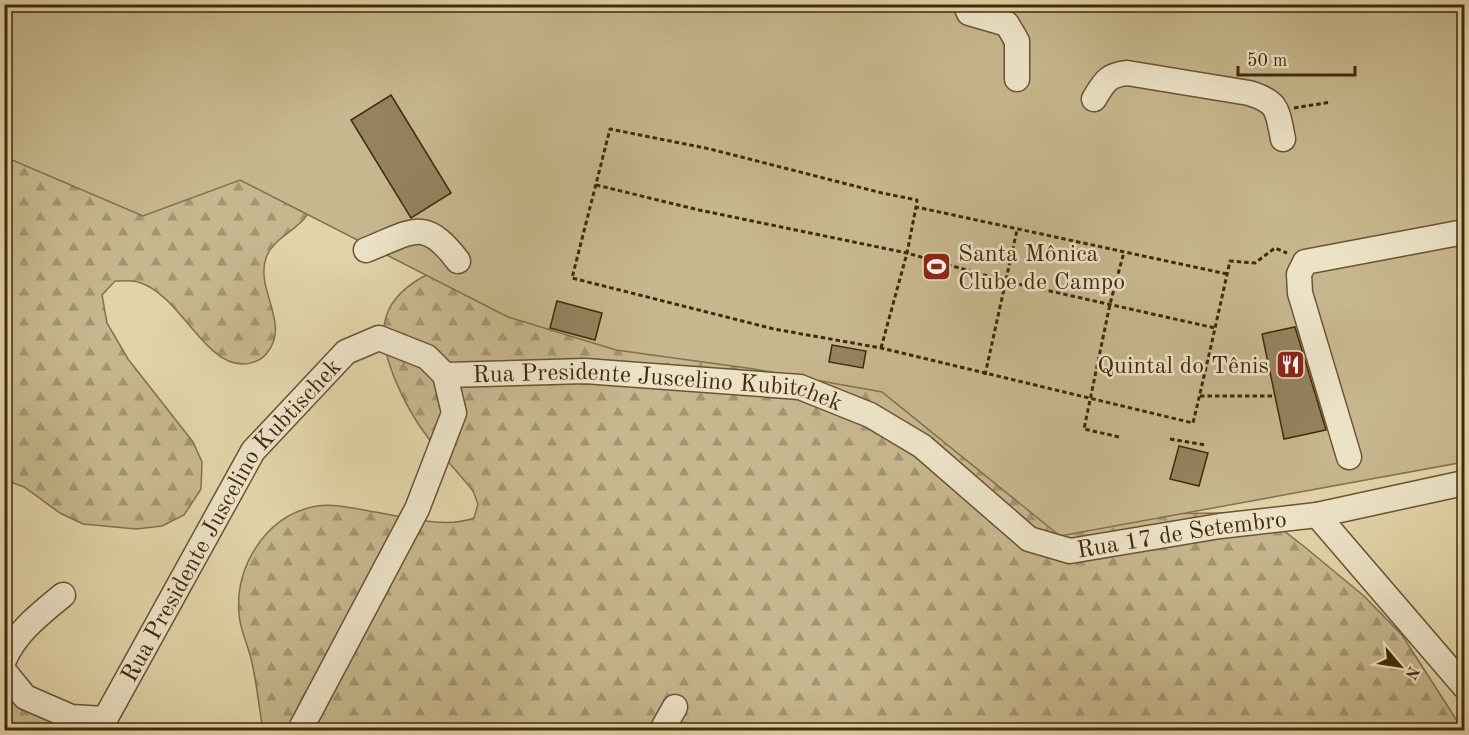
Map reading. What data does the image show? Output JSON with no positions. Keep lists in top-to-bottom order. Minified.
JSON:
{"streets":{"street":["Rua Presidente Juscelino Kubitchek","Rua Presidente Juscelino Kubtischek","Rua 17 de Setembro"]},"crossings":[["Rua Presidente Juscelino Kubitchek","Rua Presidente Juscelino Kubtischek"],["Rua Presidente Juscelino Kubitchek","Rua 17 de Setembro"]],"places":{"sports":["Santa Mônica Clube de Campo"],"restaurant":["Quintal do Tênis"]},"scale_bar":"50 m","north":"bottom right"}
